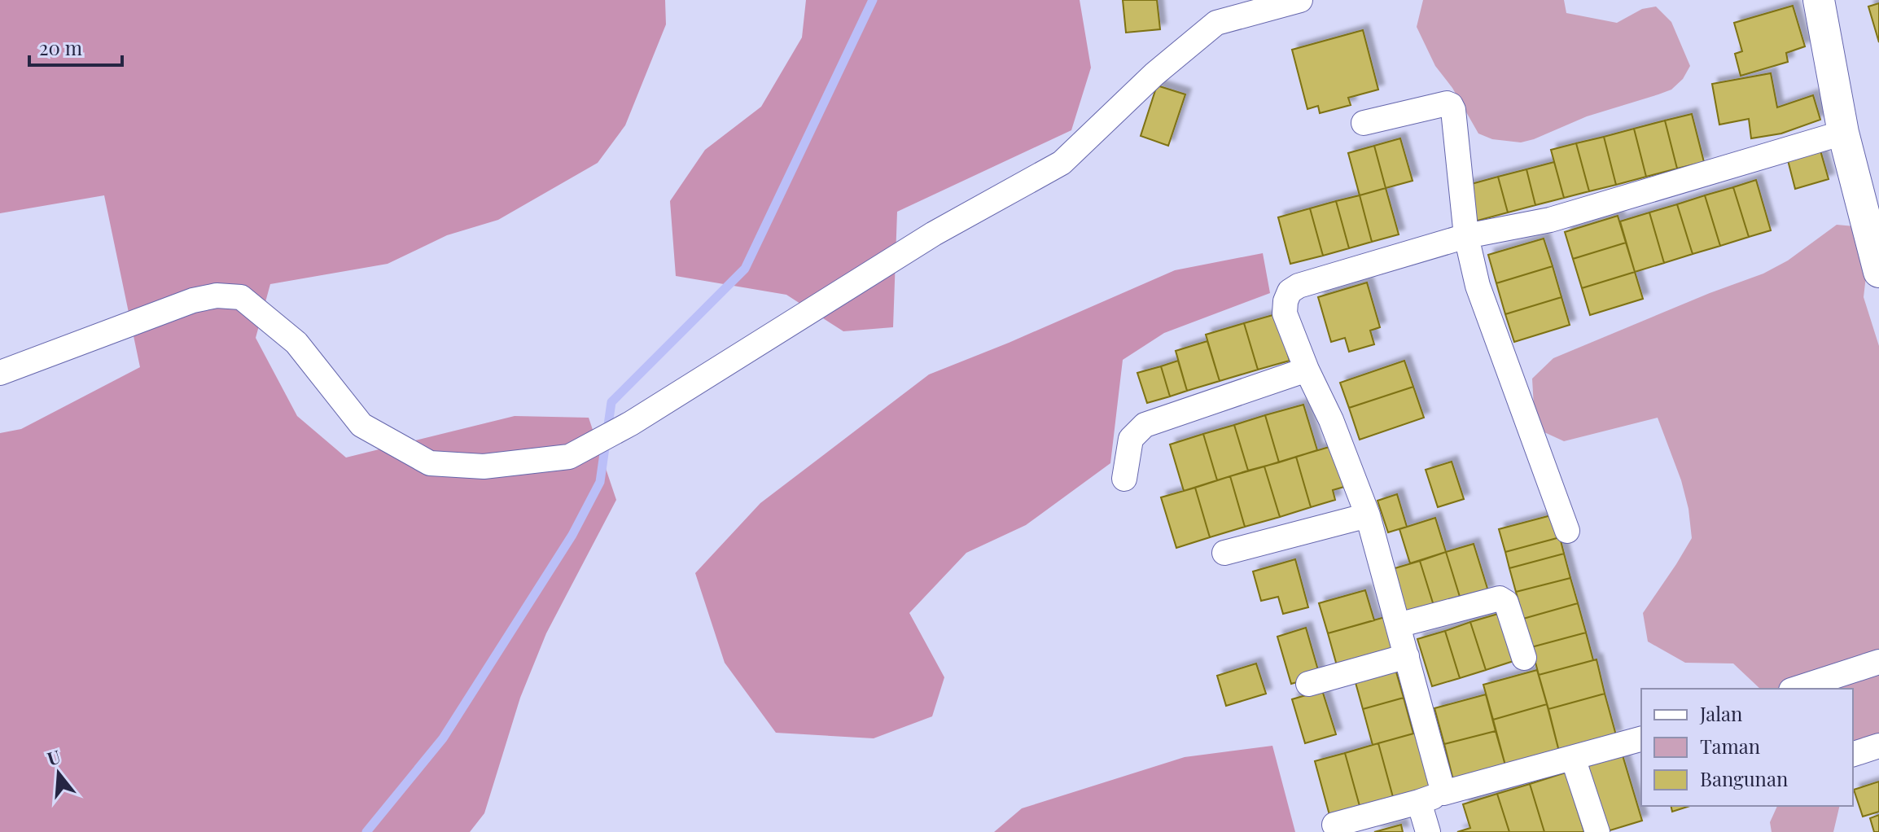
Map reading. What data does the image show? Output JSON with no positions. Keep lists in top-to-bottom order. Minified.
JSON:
{"legend":["Jalan","Taman","Bangunan"],"scale_bar":"20 m","north":"top"}
